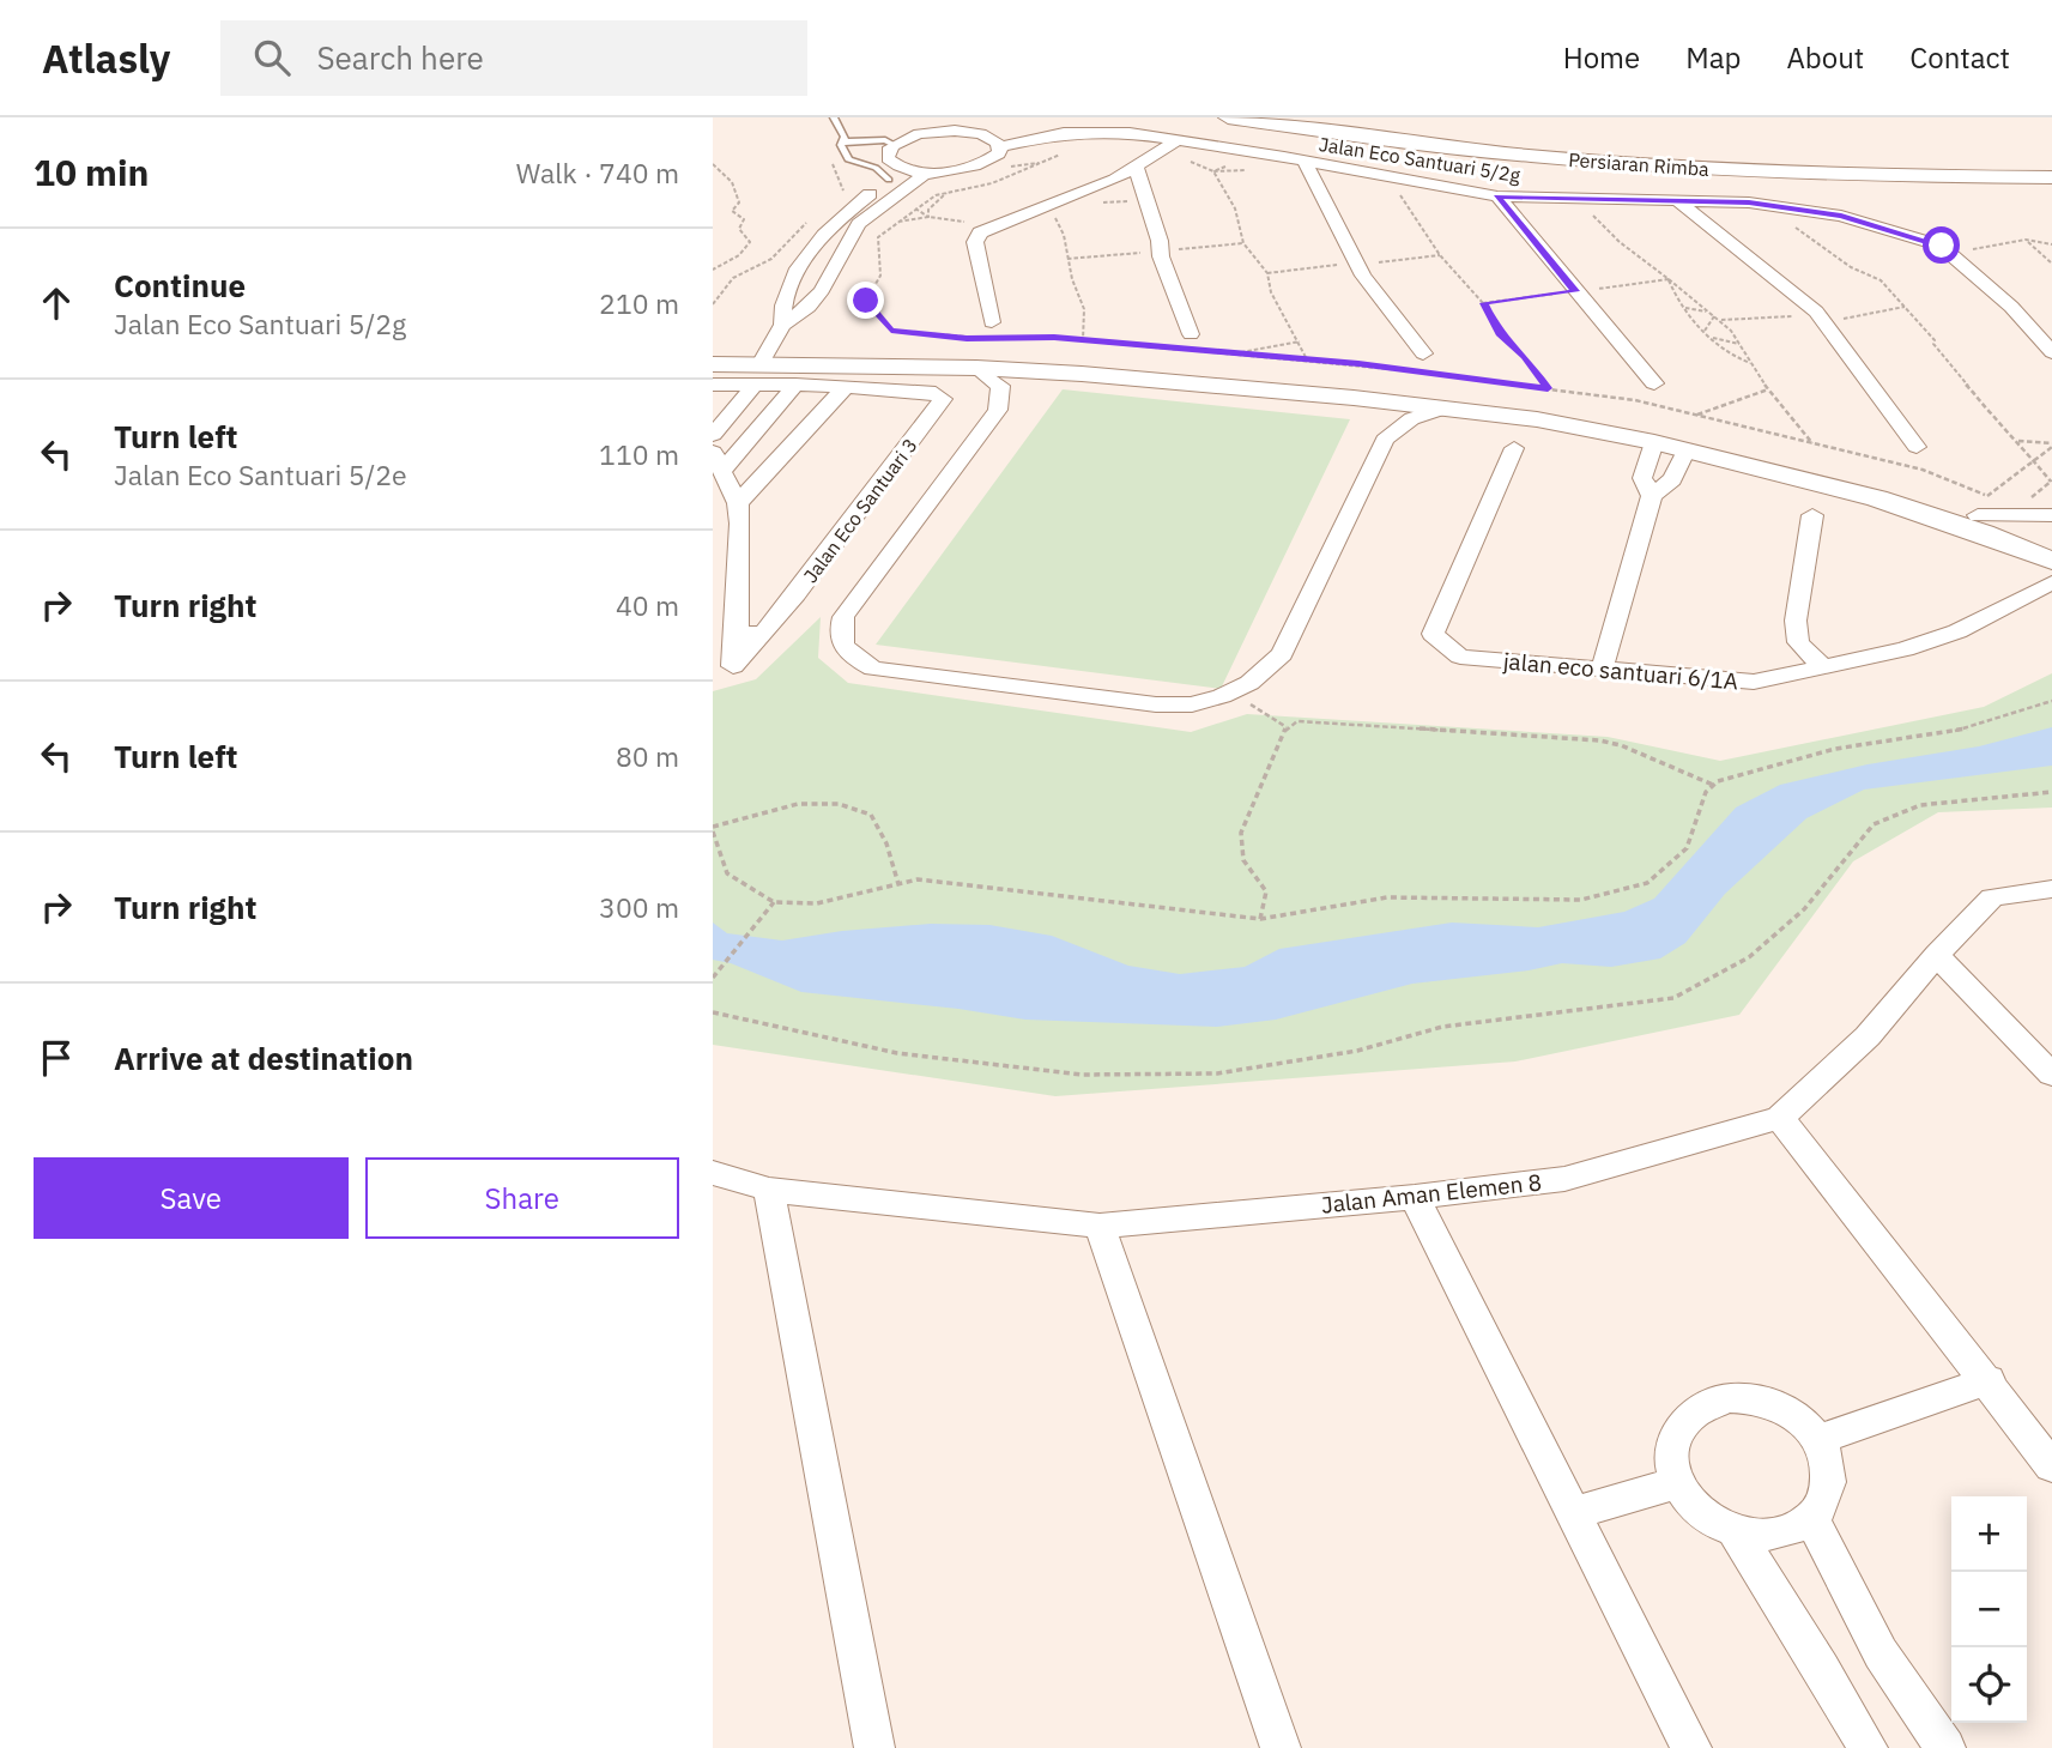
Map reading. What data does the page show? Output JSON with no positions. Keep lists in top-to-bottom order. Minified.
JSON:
{"streets":{"street":["Jalan Eco Santuari 5/2g","Persiaran Rimba","Jalan Eco Santuari 3","jalan eco santuari 6/1A","Jalan Aman Elemen 8"]},"page":{"header":"Atlasly","search":"Search here","nav":["Home","Map","About","Contact"],"heading":["10 min","Walk · 740 m"],"list":[["Continue","Jalan Eco Santuari 5/2g","210 m"],["Turn left","Jalan Eco Santuari 5/2e","110 m"],["Turn right","40 m"],["Turn left","80 m"],["Turn right","300 m"],"Arrive at destination"],"buttons":["Save","Share"],"map_buttons":["+","−"]}}
